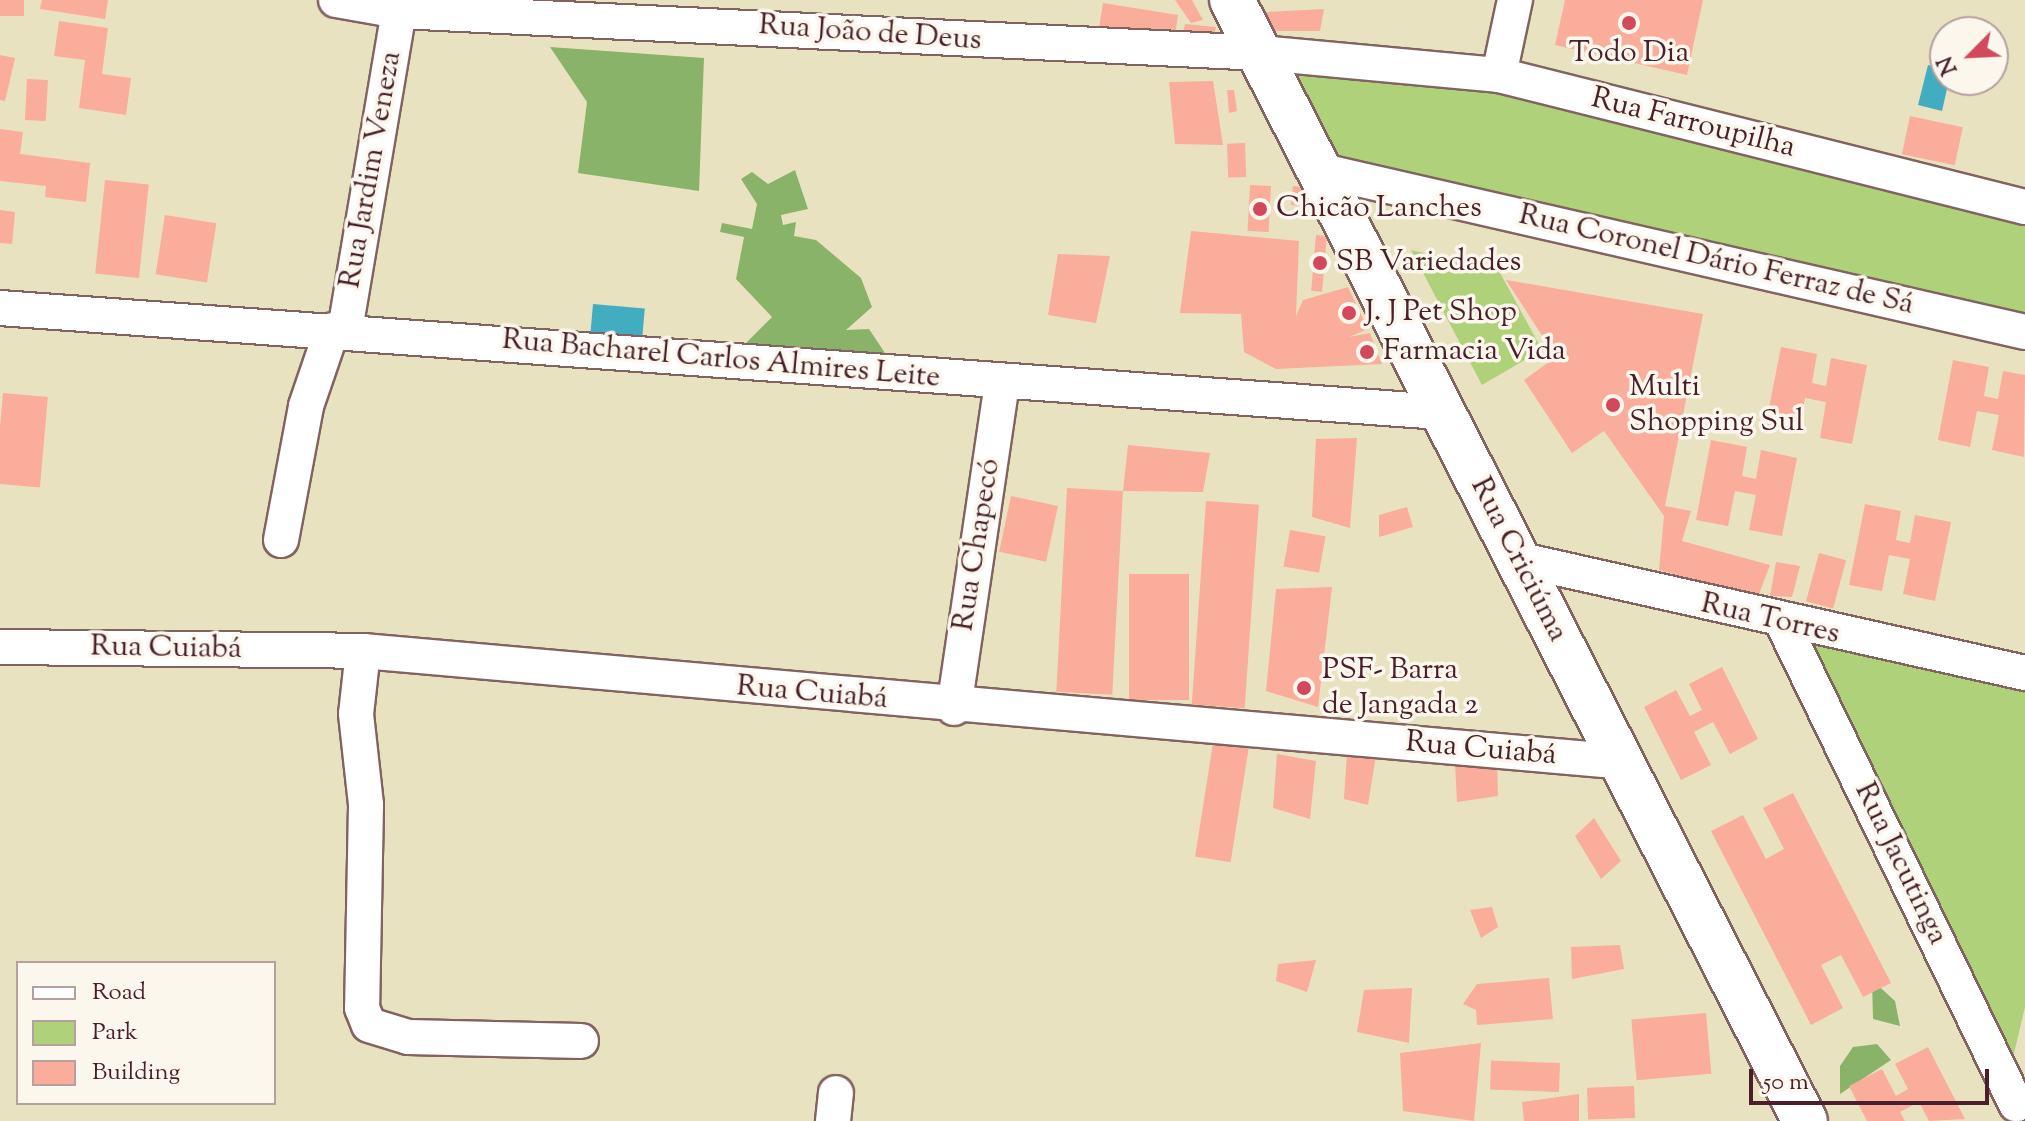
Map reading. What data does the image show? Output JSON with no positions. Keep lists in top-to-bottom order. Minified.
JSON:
{"streets":{"main road":["Rua Criciúma"],"street":["Rua João de Deus","Rua Farroupilha","Rua Jardim Veneza","Rua Coronel Dário Ferraz de Sá","Rua Bacharel Carlos Almires Leite","Rua Chapecó","Rua Torres","Rua Cuiabá","Rua Jacutinga"]},"crossings":[["Rua João de Deus","Rua Farroupilha"],["Rua João de Deus","Rua Jardim Veneza"],["Rua João de Deus","Rua Criciúma"],["Rua Farroupilha","Rua Criciúma"],["Rua Jardim Veneza","Rua Bacharel Carlos Almires Leite"],["Rua Coronel Dário Ferraz de Sá","Rua Criciúma"],["Rua Bacharel Carlos Almires Leite","Rua Chapecó"],["Rua Bacharel Carlos Almires Leite","Rua Criciúma"],["Rua Chapecó","Rua Cuiabá"],["Rua Criciúma","Rua Torres"],["Rua Criciúma","Rua Cuiabá"],["Rua Torres","Rua Jacutinga"]],"places":["Todo Dia","Chicão Lanches","SB Variedades","J. J Pet Shop","Farmacia Vida","Multi Shopping Sul","PSF- Barra de Jangada 2"],"legend":["Road","Park","Building"],"scale_bar":"50 m","north":"bottom left"}
